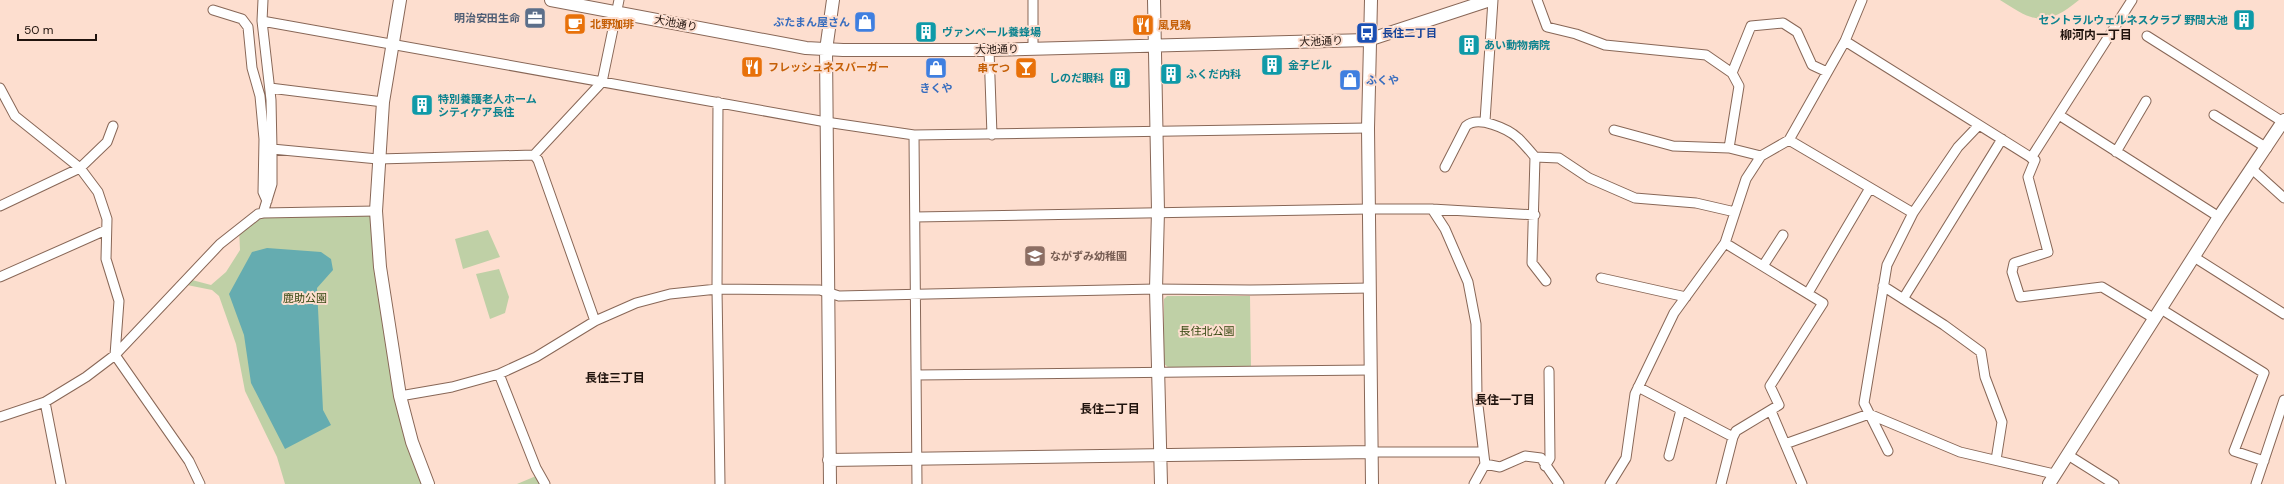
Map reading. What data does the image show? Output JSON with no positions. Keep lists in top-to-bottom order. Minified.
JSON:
{"streets":{"street":["大池通り"]},"districts":["柳河内一丁目","長住三丁目","長住一丁目","長住二丁目"],"parks":["鹿助公園","長住北公園"],"places":{"office":["明治安田生命"],"building":["セントラルウェルネスクラブ 野間大池","ヴァンベール養蜂場","あい動物病院","金子ビル","ふくだ内科","しのだ眼科","特別養護老人ホーム シティケア長住"],"shop":["ぶたまん屋さん","きくや","ふくや"],"cafe":["北野珈琲"],"restaurant":["風見鶏","フレッシュネスバーガー"],"bus stop":["長住二丁目"],"bar":["串てつ"],"school or university":["ながずみ幼稚園"]},"scale_bar":"50 m"}
